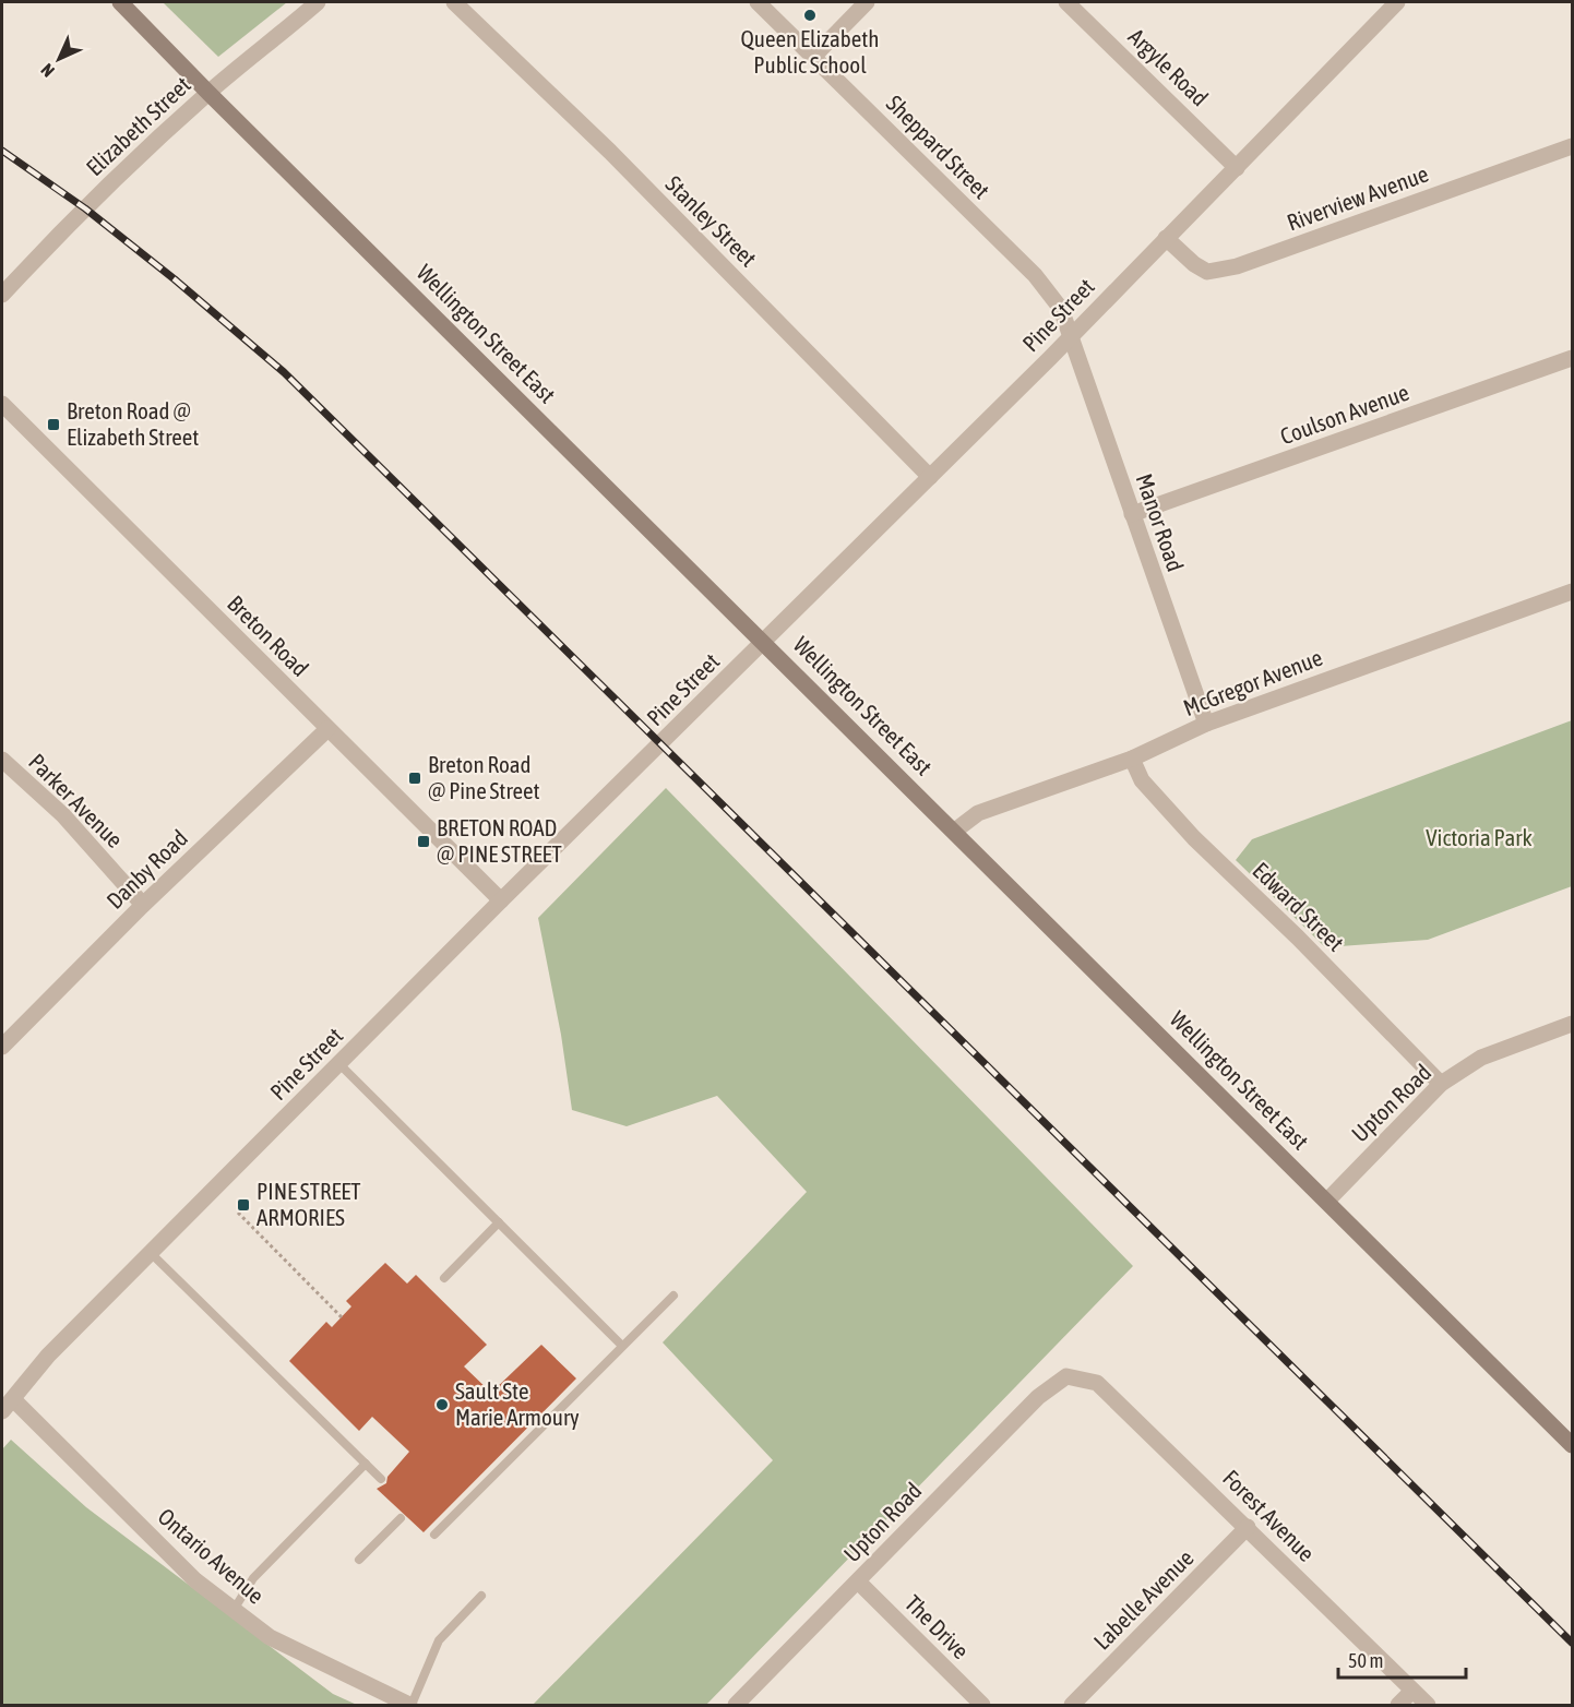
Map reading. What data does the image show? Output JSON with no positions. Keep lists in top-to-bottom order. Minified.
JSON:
{"streets":{"main road":["Wellington Street East"],"street":["Argyle Road","Elizabeth Street","Sheppard Street","Riverview Avenue","Stanley Street","Pine Street","Coulson Avenue","Manor Road","Breton Road","McGregor Avenue","Parker Avenue","Danby Road","Edward Street","Upton Road","Forest Avenue","Ontario Avenue","Labelle Avenue","The Drive"]},"crossings":[["Argyle Road","Pine Street"],["Elizabeth Street","Wellington Street East"],["Sheppard Street","Pine Street"],["Sheppard Street","Manor Road"],["Riverview Avenue","Pine Street"],["Stanley Street","Pine Street"],["Pine Street","Wellington Street East"],["Pine Street","Manor Road"],["Pine Street","Breton Road"],["Pine Street","Ontario Avenue"],["Wellington Street East","McGregor Avenue"],["Wellington Street East","Upton Road"],["Coulson Avenue","Manor Road"],["Manor Road","McGregor Avenue"],["Breton Road","Danby Road"],["McGregor Avenue","Edward Street"],["Parker Avenue","Danby Road"],["Edward Street","Upton Road"],["Upton Road","Forest Avenue"],["Upton Road","The Drive"],["Forest Avenue","Labelle Avenue"]],"parks":["Victoria Park"],"places":{"other":["Queen Elizabeth Public School","Sault Ste Marie Armoury"],"transit":["Breton Road @ Elizabeth Street","Breton Road @ Pine Street","BRETON ROAD @ PINE STREET","PINE STREET ARMORIES"]},"scale_bar":"50 m","north":"bottom left"}
